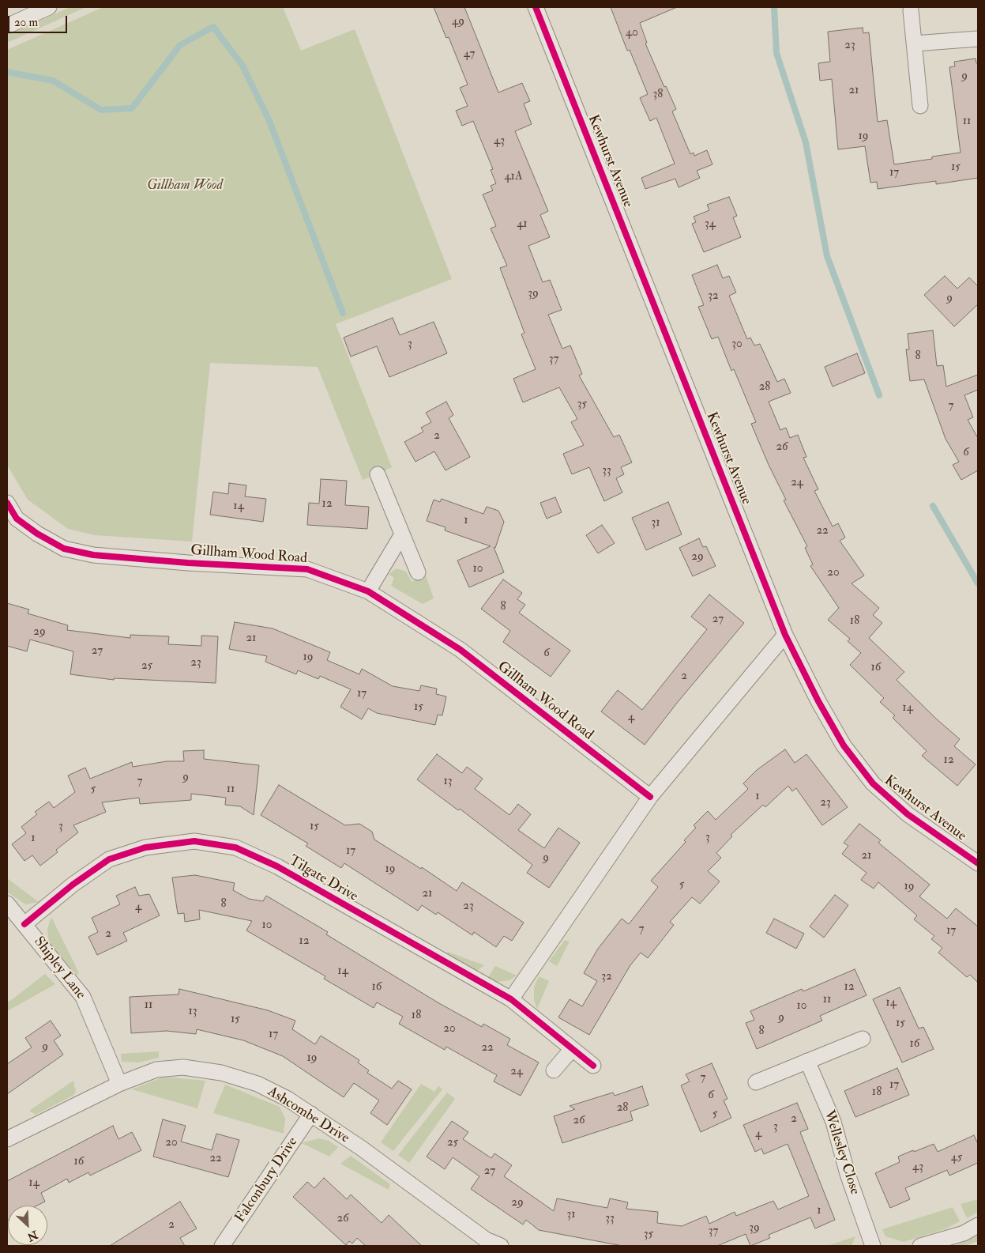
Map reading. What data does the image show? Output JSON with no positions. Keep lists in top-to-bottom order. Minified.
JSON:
{"streets":{"street":["Kewhurst Avenue","Gillham Wood Road","Tilgate Drive","Shipley Lane","Ashcombe Drive","Wellesley Close","Falconbury Drive"]},"crossings":[["Tilgate Drive","Shipley Lane"],["Shipley Lane","Ashcombe Drive"],["Ashcombe Drive","Falconbury Drive"]],"parks":["Gillham Wood"],"house_numbers":["49","40","23","47","9","21","38","11","19","43","15","17","41A","41","34","39","32","9","3","30","8","37","28","35","7","2","26","6","33","24","12","14","1","31","22","29","10","20","8","27","18","29","21","27","6","19","23","25","16","2","17","15","14","4","12","9","7","13","5","11","1","23","3","15","3","1","17","21","9","19","5","19","21","8","23","4","10","7","17","2","12","14","32","16","12","11","14","11","10","13","18","9","15","15","20","8","17","16","9","22","19","24","7","17","18","6","28","5","2","26","3","4","20","25","45","22","16","43","27","14","29","1","31","26","33","2","39","37","35"],"scale_bar":"20 m","north":"bottom right"}
